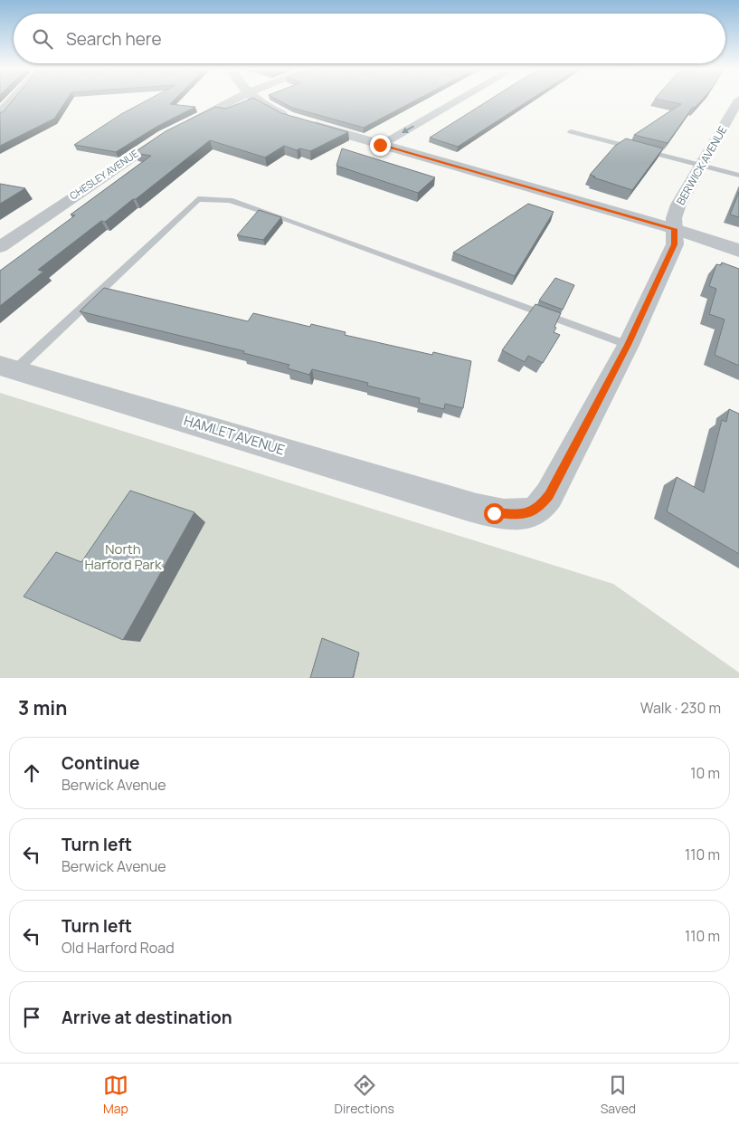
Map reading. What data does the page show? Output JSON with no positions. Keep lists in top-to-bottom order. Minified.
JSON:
{"streets":{"street":["BERWICK AVENUE","CHESLEY AVENUE","HAMLET AVENUE"]},"crossings":[["BERWICK AVENUE","HAMLET AVENUE"]],"parks":["North Harford Park"],"page":{"search":"Search here","heading":["3 min","Walk · 230 m"],"list":[["Continue","Berwick Avenue","10 m"],["Turn left","Berwick Avenue","110 m"],["Turn left","Old Harford Road","110 m"],"Arrive at destination"],"nav":["Map","Directions","Saved"]}}
